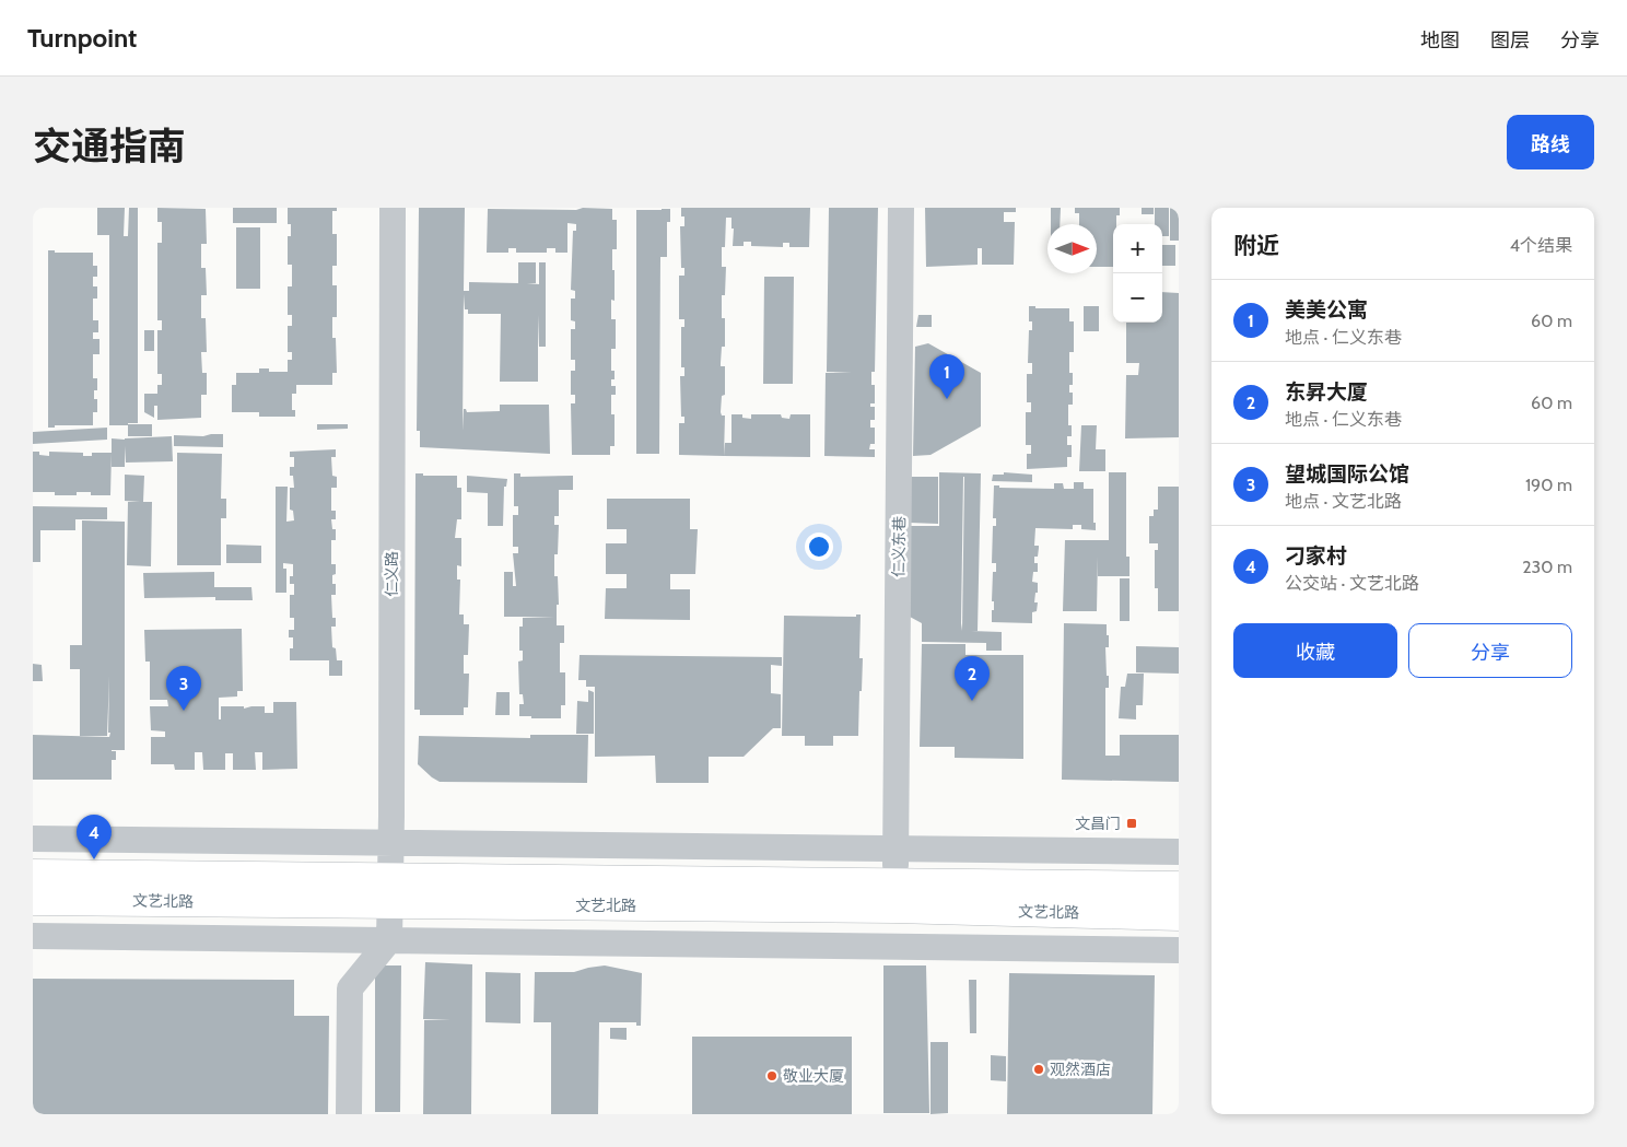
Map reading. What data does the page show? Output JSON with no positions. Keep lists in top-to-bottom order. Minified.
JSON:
{"streets":{"main road":["文艺北路"],"street":["仁义东巷","仁义路"]},"crossings":[["仁义东巷","文艺北路"],["仁义路","文艺北路"]],"places":{"transit":["文昌门"],"other":["观然酒店","敬业大厦"]},"north":"right","page":{"header":"Turnpoint","nav":["地图","图层","分享"],"title":"交通指南","buttons":["路线",["收藏","分享"]],"heading":["附近","4个结果"],"map_buttons":["+","−"],"list":[{"mark":"1","name":"美美公寓","note":"地点 · 仁义东巷","value":"60 m"},{"mark":"2","name":"东昇大厦","note":"地点 · 仁义东巷","value":"60 m"},{"mark":"3","name":"望城国际公馆","note":"地点 · 文艺北路","value":"190 m"},{"mark":"4","name":"刁家村","note":"公交站 · 文艺北路","value":"230 m"}],"pins":["1","2","3","4"]}}
